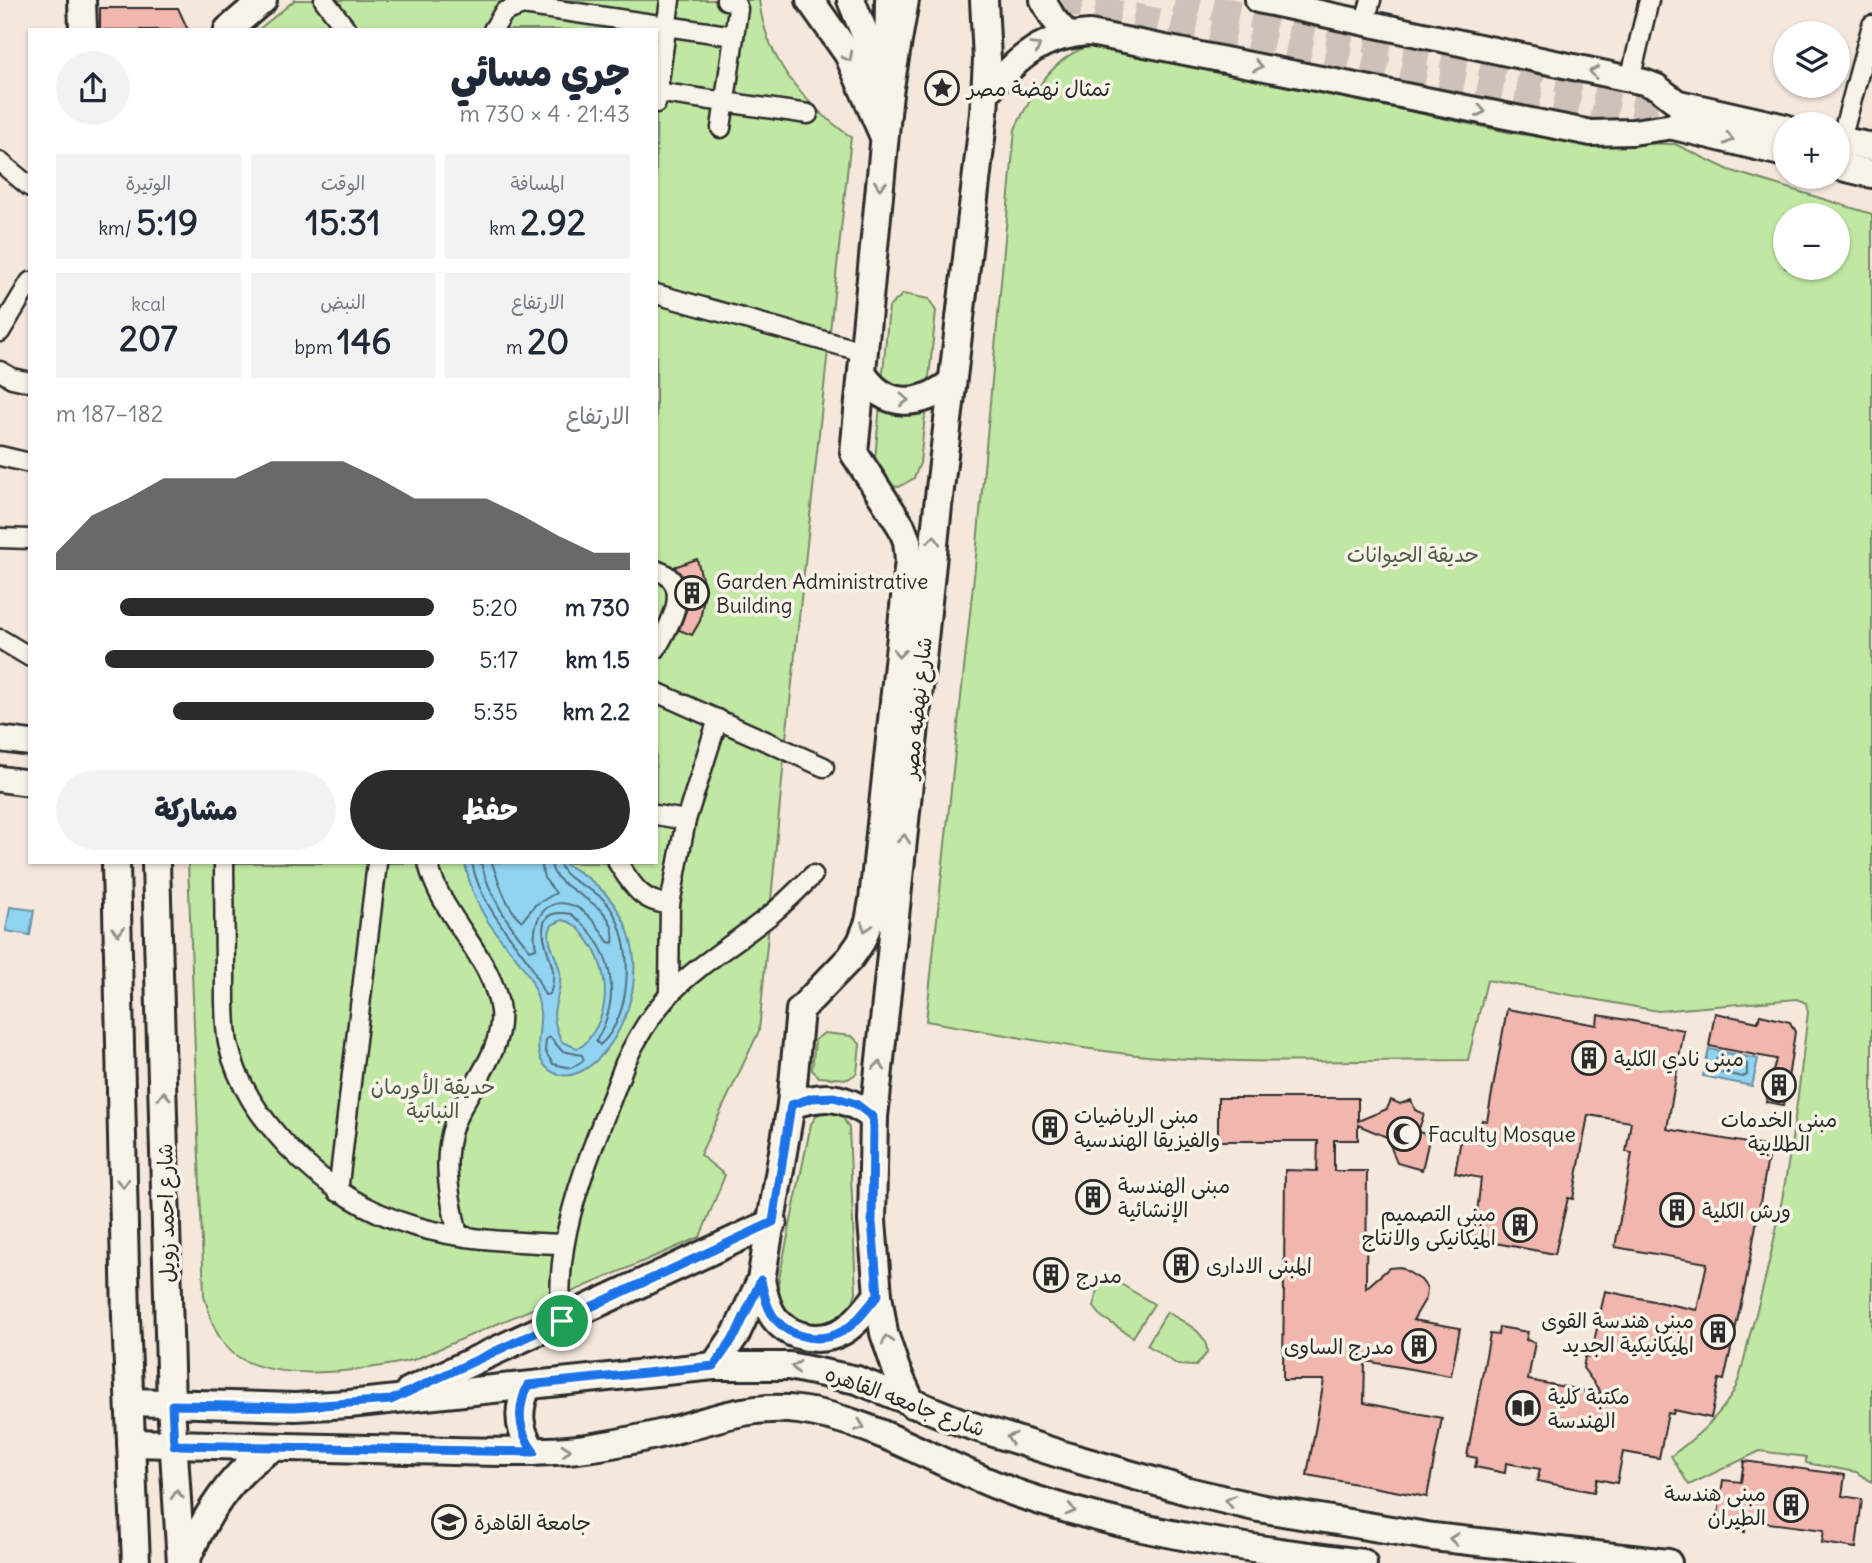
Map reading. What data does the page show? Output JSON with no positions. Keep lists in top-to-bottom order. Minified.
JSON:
{"streets":{"main road":["شارع نهضه مصر","شارع احمد زويل","شارع جامعه القاهره"]},"crossings":[["شارع نهضه مصر","شارع جامعه القاهره"],["شارع احمد زويل","شارع جامعه القاهره"]],"parks":["حديقة الحيوانات","حديقة الأورمان النباتية"],"places":{"place":["تمثال نهضة مصر"],"building":["Garden Administrative Building","مبنى نادي الكلية","مبنى الخدمات الطلابية","مبنى الرياضيات والفيزيقا الهندسية","مبنى الهندسة الإنشائية","ورش الكلية","مبنى التصميم الميكانيكى والانتاج","المبنى الادارى","مدرج","مبنى هندسة القوى الميكانيكية الجديد","مدرج الساوى","مبنى هندسة الطيران"],"mosque":["Faculty Mosque"],"library":["مكتبة كلية الهندسة"],"school or university":["جامعة القاهرة"]},"page":{"map_buttons":["+","−"],"heading":["جري مسائي","21:43 · 4 × 730 m"],"stats":[["المسافة","2.92 km"],["الوقت","15:31"],["الوتيرة","5:19 /km"],["الارتفاع","20 m"],["النبض","146 bpm"],["kcal","207"]],"chart":["الارتفاع","182–187 m"],"list":[{"name":"730 m","note":"5:20"},{"name":"1.5 km","note":"5:17"},{"name":"2.2 km","note":"5:35"}],"buttons":["حفظ","مشاركة"]}}
